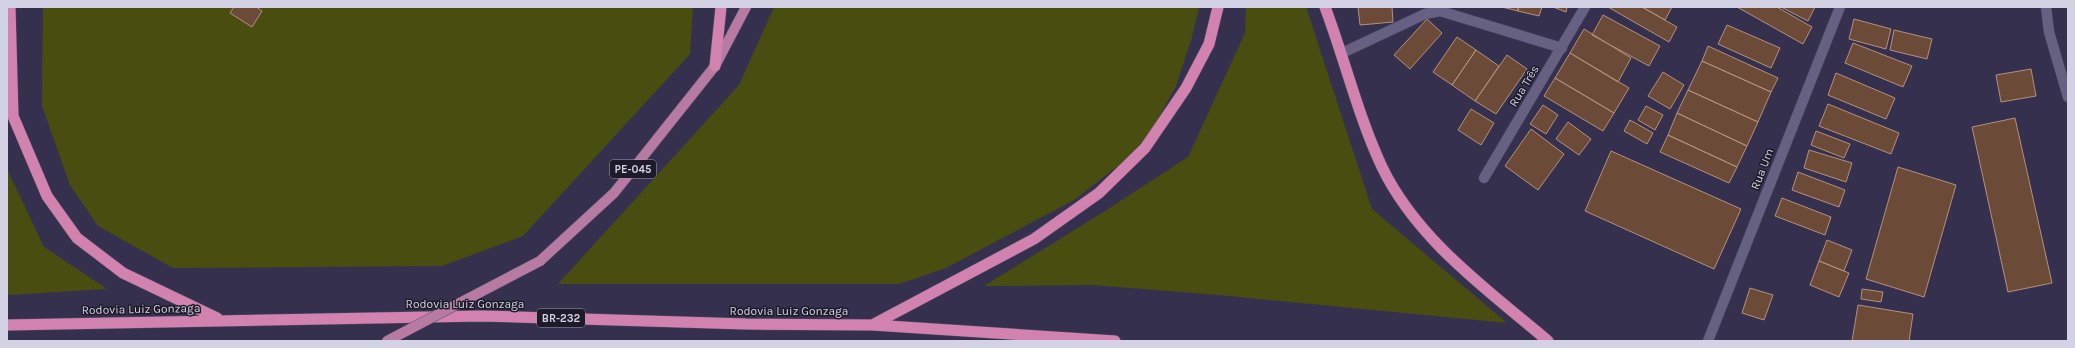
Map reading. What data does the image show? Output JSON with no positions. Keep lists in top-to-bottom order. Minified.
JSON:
{"streets":{"highway":["Rodovia Luiz Gonzaga","BR-232"],"main road":["PE-045"],"street":["Rua Três","Rua Um"]}}
